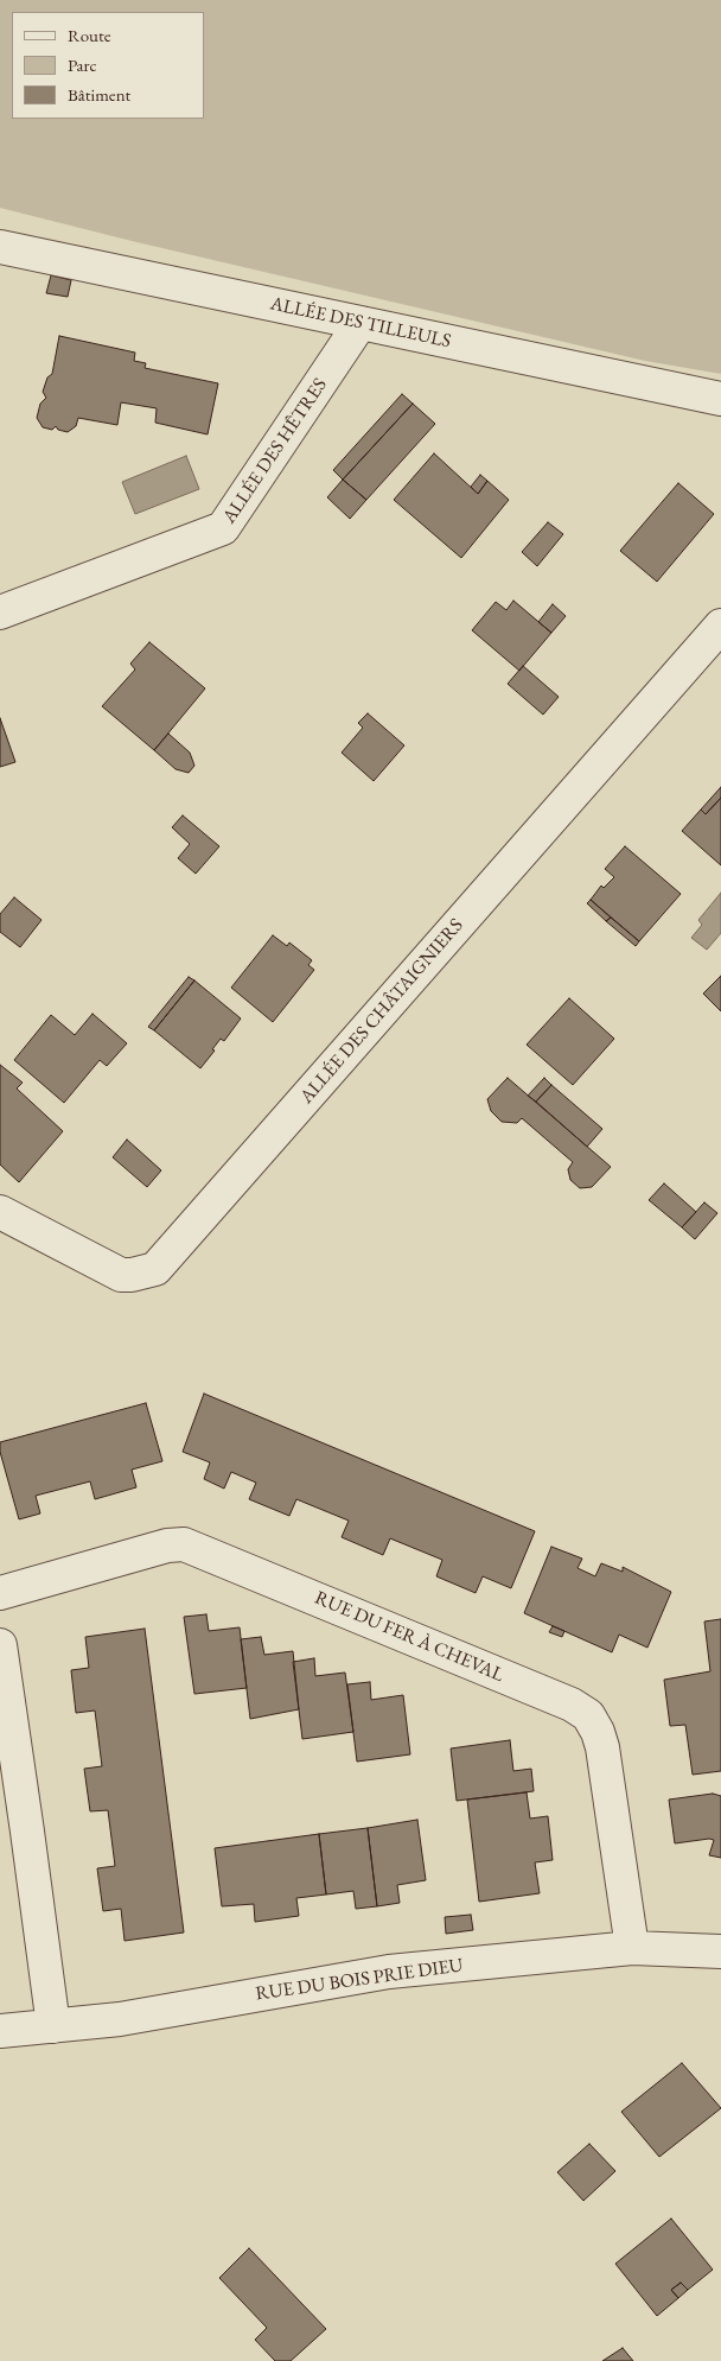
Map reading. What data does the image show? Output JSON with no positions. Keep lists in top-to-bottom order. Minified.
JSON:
{"streets":{"street":["ALLÉE DES TILLEULS","ALLÉE DES HÊTRES","ALLÉE DES CHÂTAIGNIERS","RUE DU FER À CHEVAL","RUE DU BOIS PRIE DIEU"]},"crossings":[["ALLÉE DES TILLEULS","ALLÉE DES HÊTRES"],["RUE DU FER À CHEVAL","RUE DU BOIS PRIE DIEU"]],"legend":["Route","Parc","Bâtiment"]}
